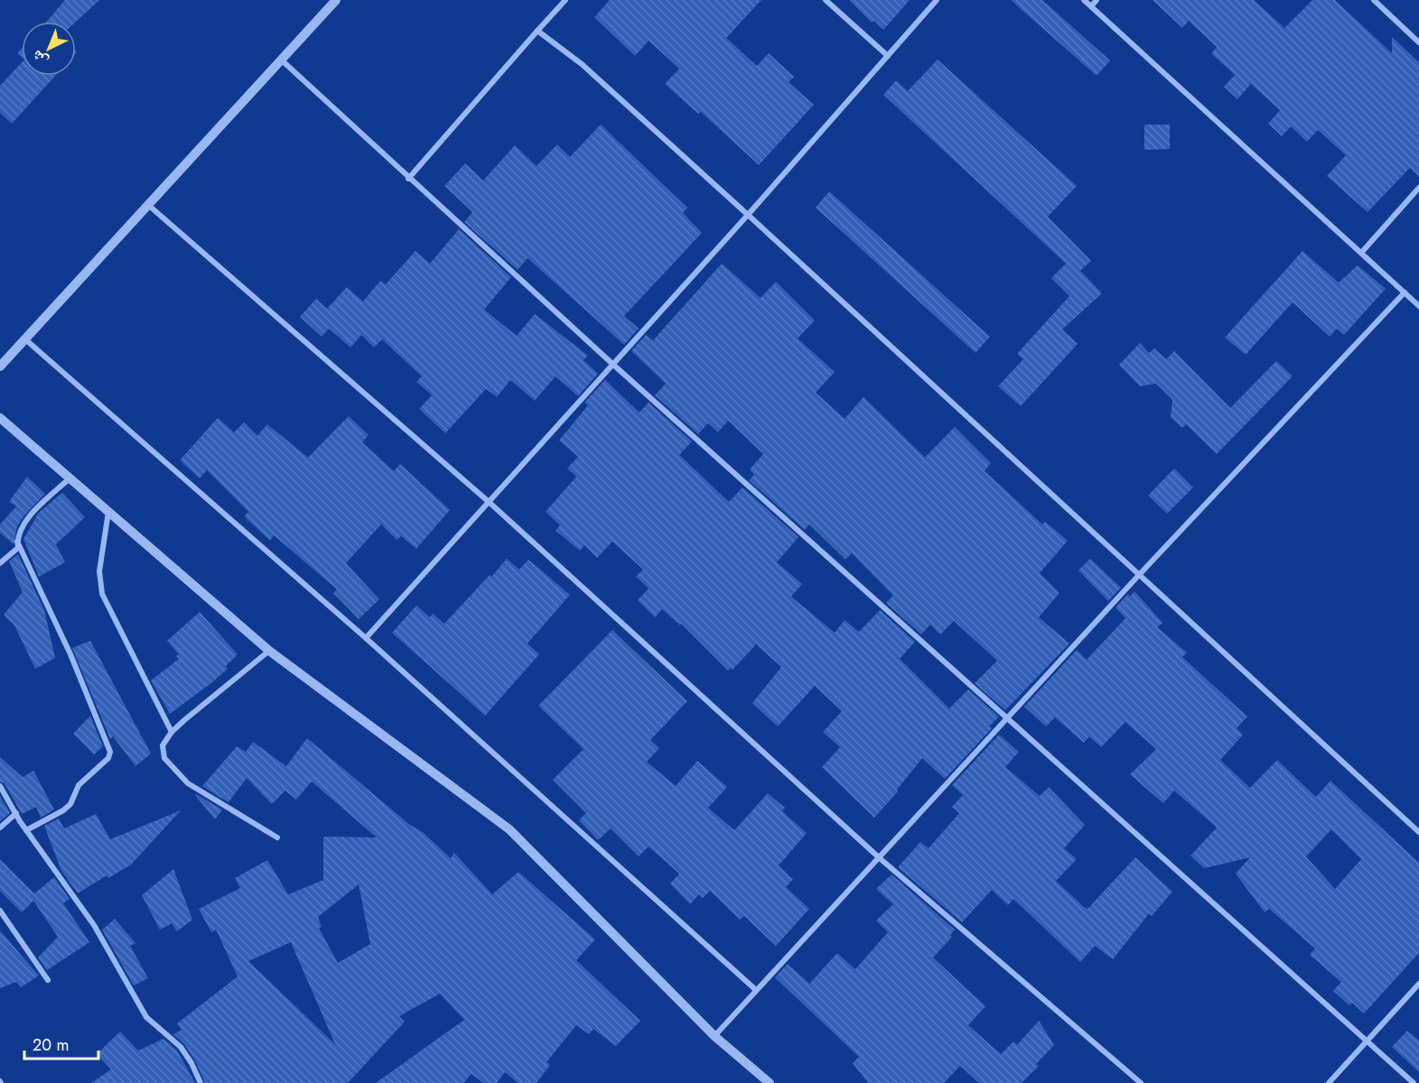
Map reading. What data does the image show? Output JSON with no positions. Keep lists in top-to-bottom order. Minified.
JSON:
{"scale_bar":"20 m","north":"bottom left"}
